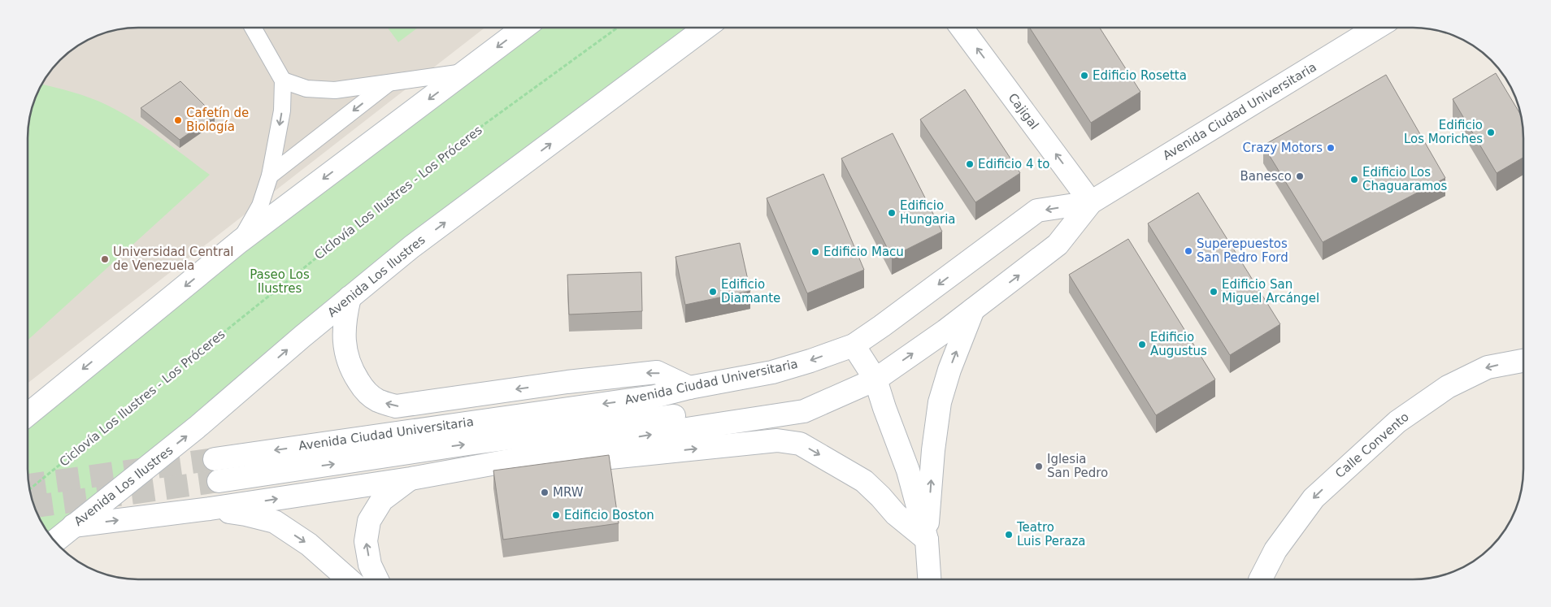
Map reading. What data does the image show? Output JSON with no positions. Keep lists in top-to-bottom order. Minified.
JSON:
{"streets":{"street":["Cajigal","Avenida Ciudad Universitaria","Avenida Los Ilustres","Calle Convento"],"path":["Ciclovía Los Ilustres - Los Próceres"]},"crossings":[["Cajigal","Avenida Ciudad Universitaria"],["Avenida Ciudad Universitaria","Avenida Los Ilustres"]],"one_way":["Cajigal","Calle Convento"],"parks":["Paseo Los Ilustres"],"places":["Edificio Rosetta","Cafetín de Biología","Edificio Los Moriches","Crazy Motors","Edificio 4 to","Banesco","Edificio Los Chaguaramos","Edificio Hungaria","Superepuestos San Pedro Ford","Edificio Macu","Universidad Central de Venezuela","Edificio Diamante","Edificio San Miguel Arcángel","Edificio Augustus","Iglesia San Pedro","MRW","Edificio Boston","Teatro Luis Peraza"]}
